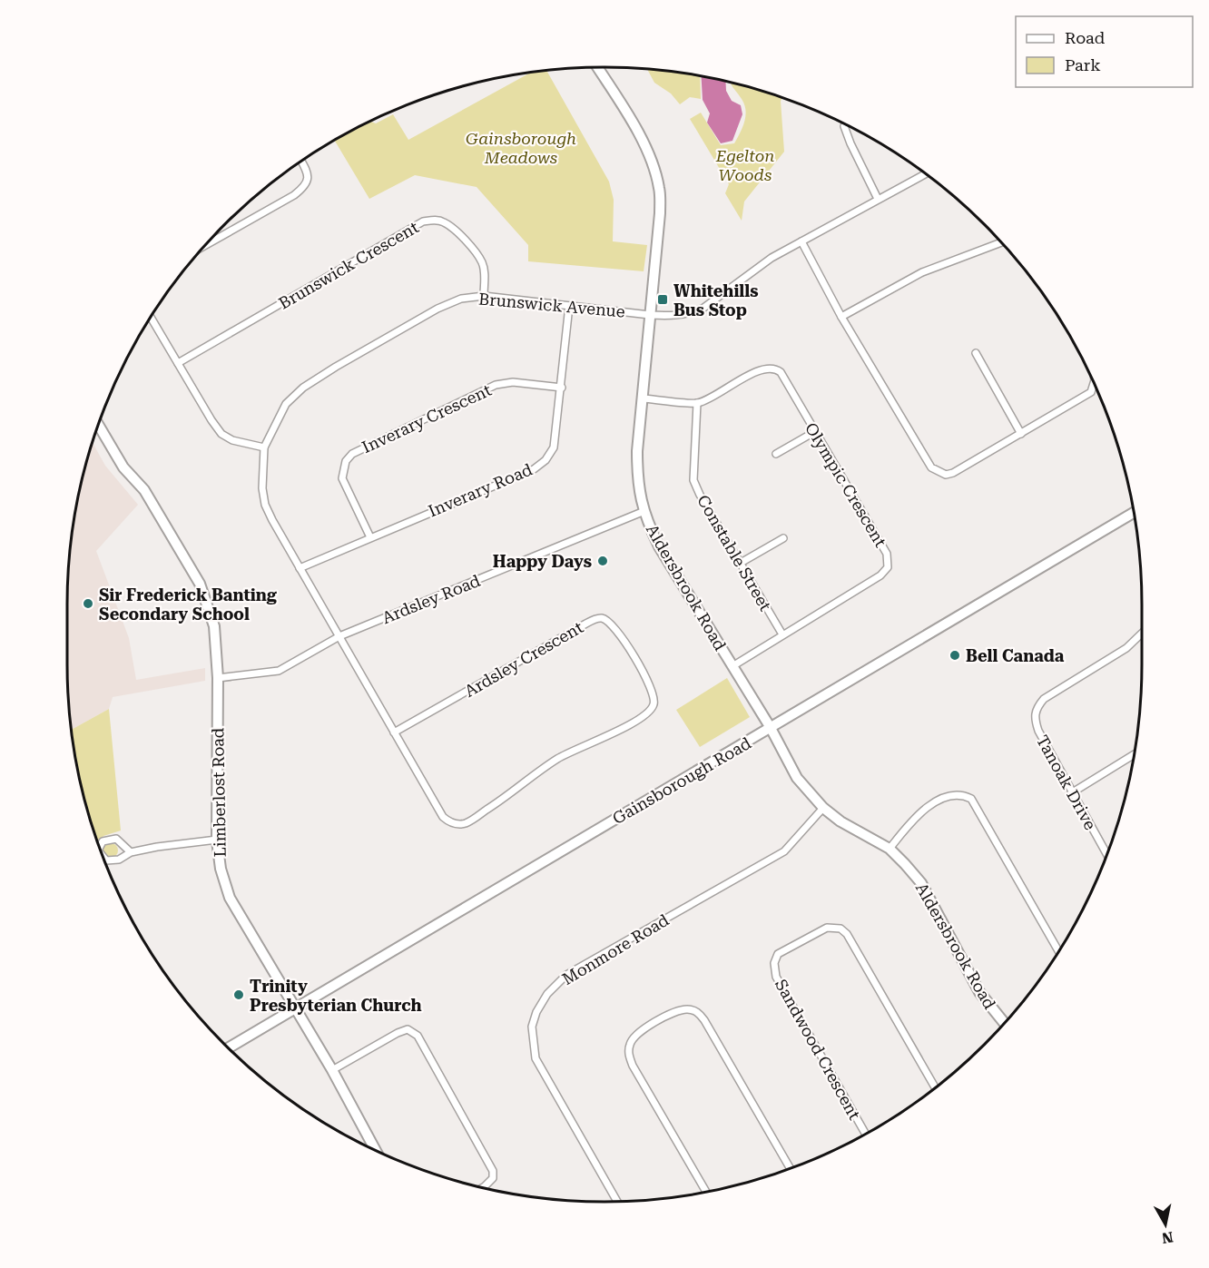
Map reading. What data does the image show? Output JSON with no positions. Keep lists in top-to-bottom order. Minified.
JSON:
{"streets":{"street":["Brunswick Crescent","Brunswick Avenue","Inverary Crescent","Olympic Crescent","Inverary Road","Constable Street","Aldersbrook Road","Ardsley Road","Ardsley Crescent","Gainsborough Road","Tanoak Drive","Limberlost Road","Monmore Road","Sandwood Crescent"]},"crossings":[["Brunswick Crescent","Brunswick Avenue"],["Brunswick Avenue","Inverary Road"],["Brunswick Avenue","Aldersbrook Road"],["Brunswick Avenue","Ardsley Road"],["Brunswick Avenue","Ardsley Crescent"],["Inverary Crescent","Inverary Road"],["Olympic Crescent","Constable Street"],["Olympic Crescent","Aldersbrook Road"],["Aldersbrook Road","Ardsley Road"],["Aldersbrook Road","Gainsborough Road"],["Aldersbrook Road","Monmore Road"],["Ardsley Road","Ardsley Crescent"],["Ardsley Road","Limberlost Road"],["Gainsborough Road","Limberlost Road"]],"parks":["Gainsborough Meadows","Egelton Woods"],"places":{"transit":["Whitehills Bus Stop"],"other":["Happy Days","Sir Frederick Banting Secondary School","Bell Canada","Trinity Presbyterian Church"]},"legend":["Road","Park"],"north":"bottom"}
